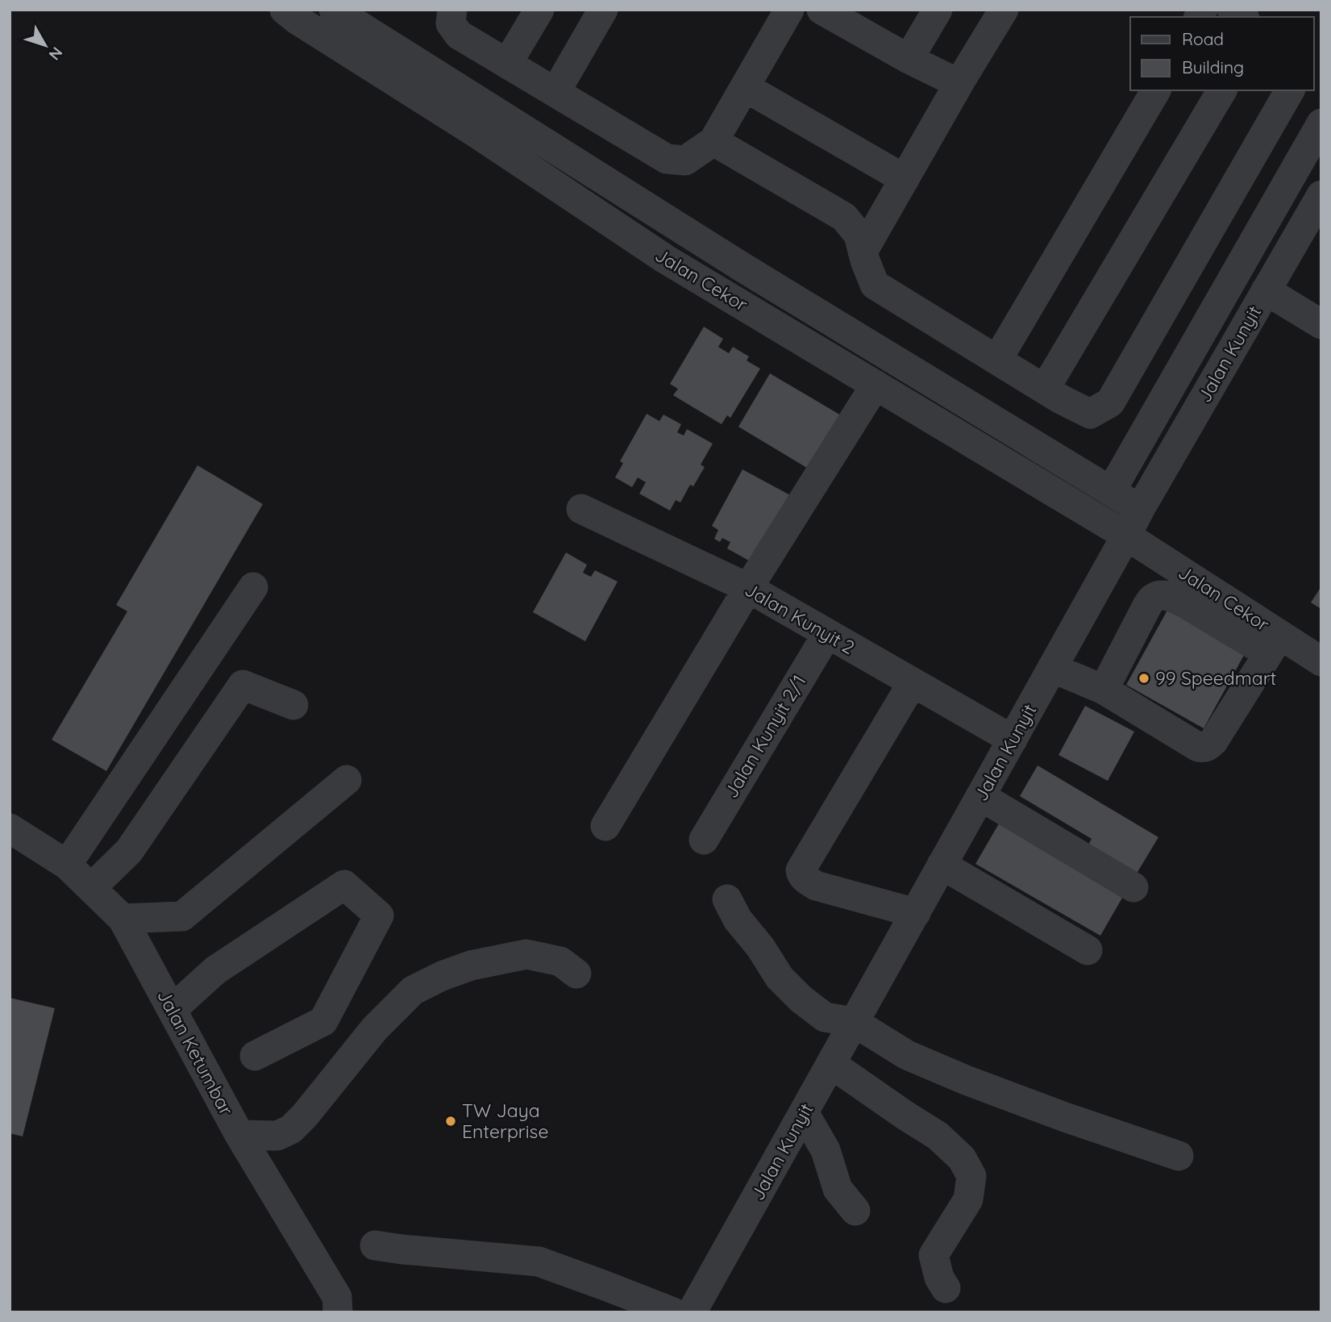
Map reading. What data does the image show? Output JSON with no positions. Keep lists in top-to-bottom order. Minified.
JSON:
{"streets":{"street":["Jalan Cekor","Jalan Kunyit","Jalan Kunyit 2","Jalan Kunyit 2/1","Jalan Ketumbar"]},"crossings":[["Jalan Cekor","Jalan Kunyit"],["Jalan Kunyit","Jalan Kunyit 2"],["Jalan Kunyit 2","Jalan Kunyit 2/1"]],"places":["99 Speedmart","TW Jaya Enterprise"],"legend":["Road","Building"],"north":"bottom right"}
